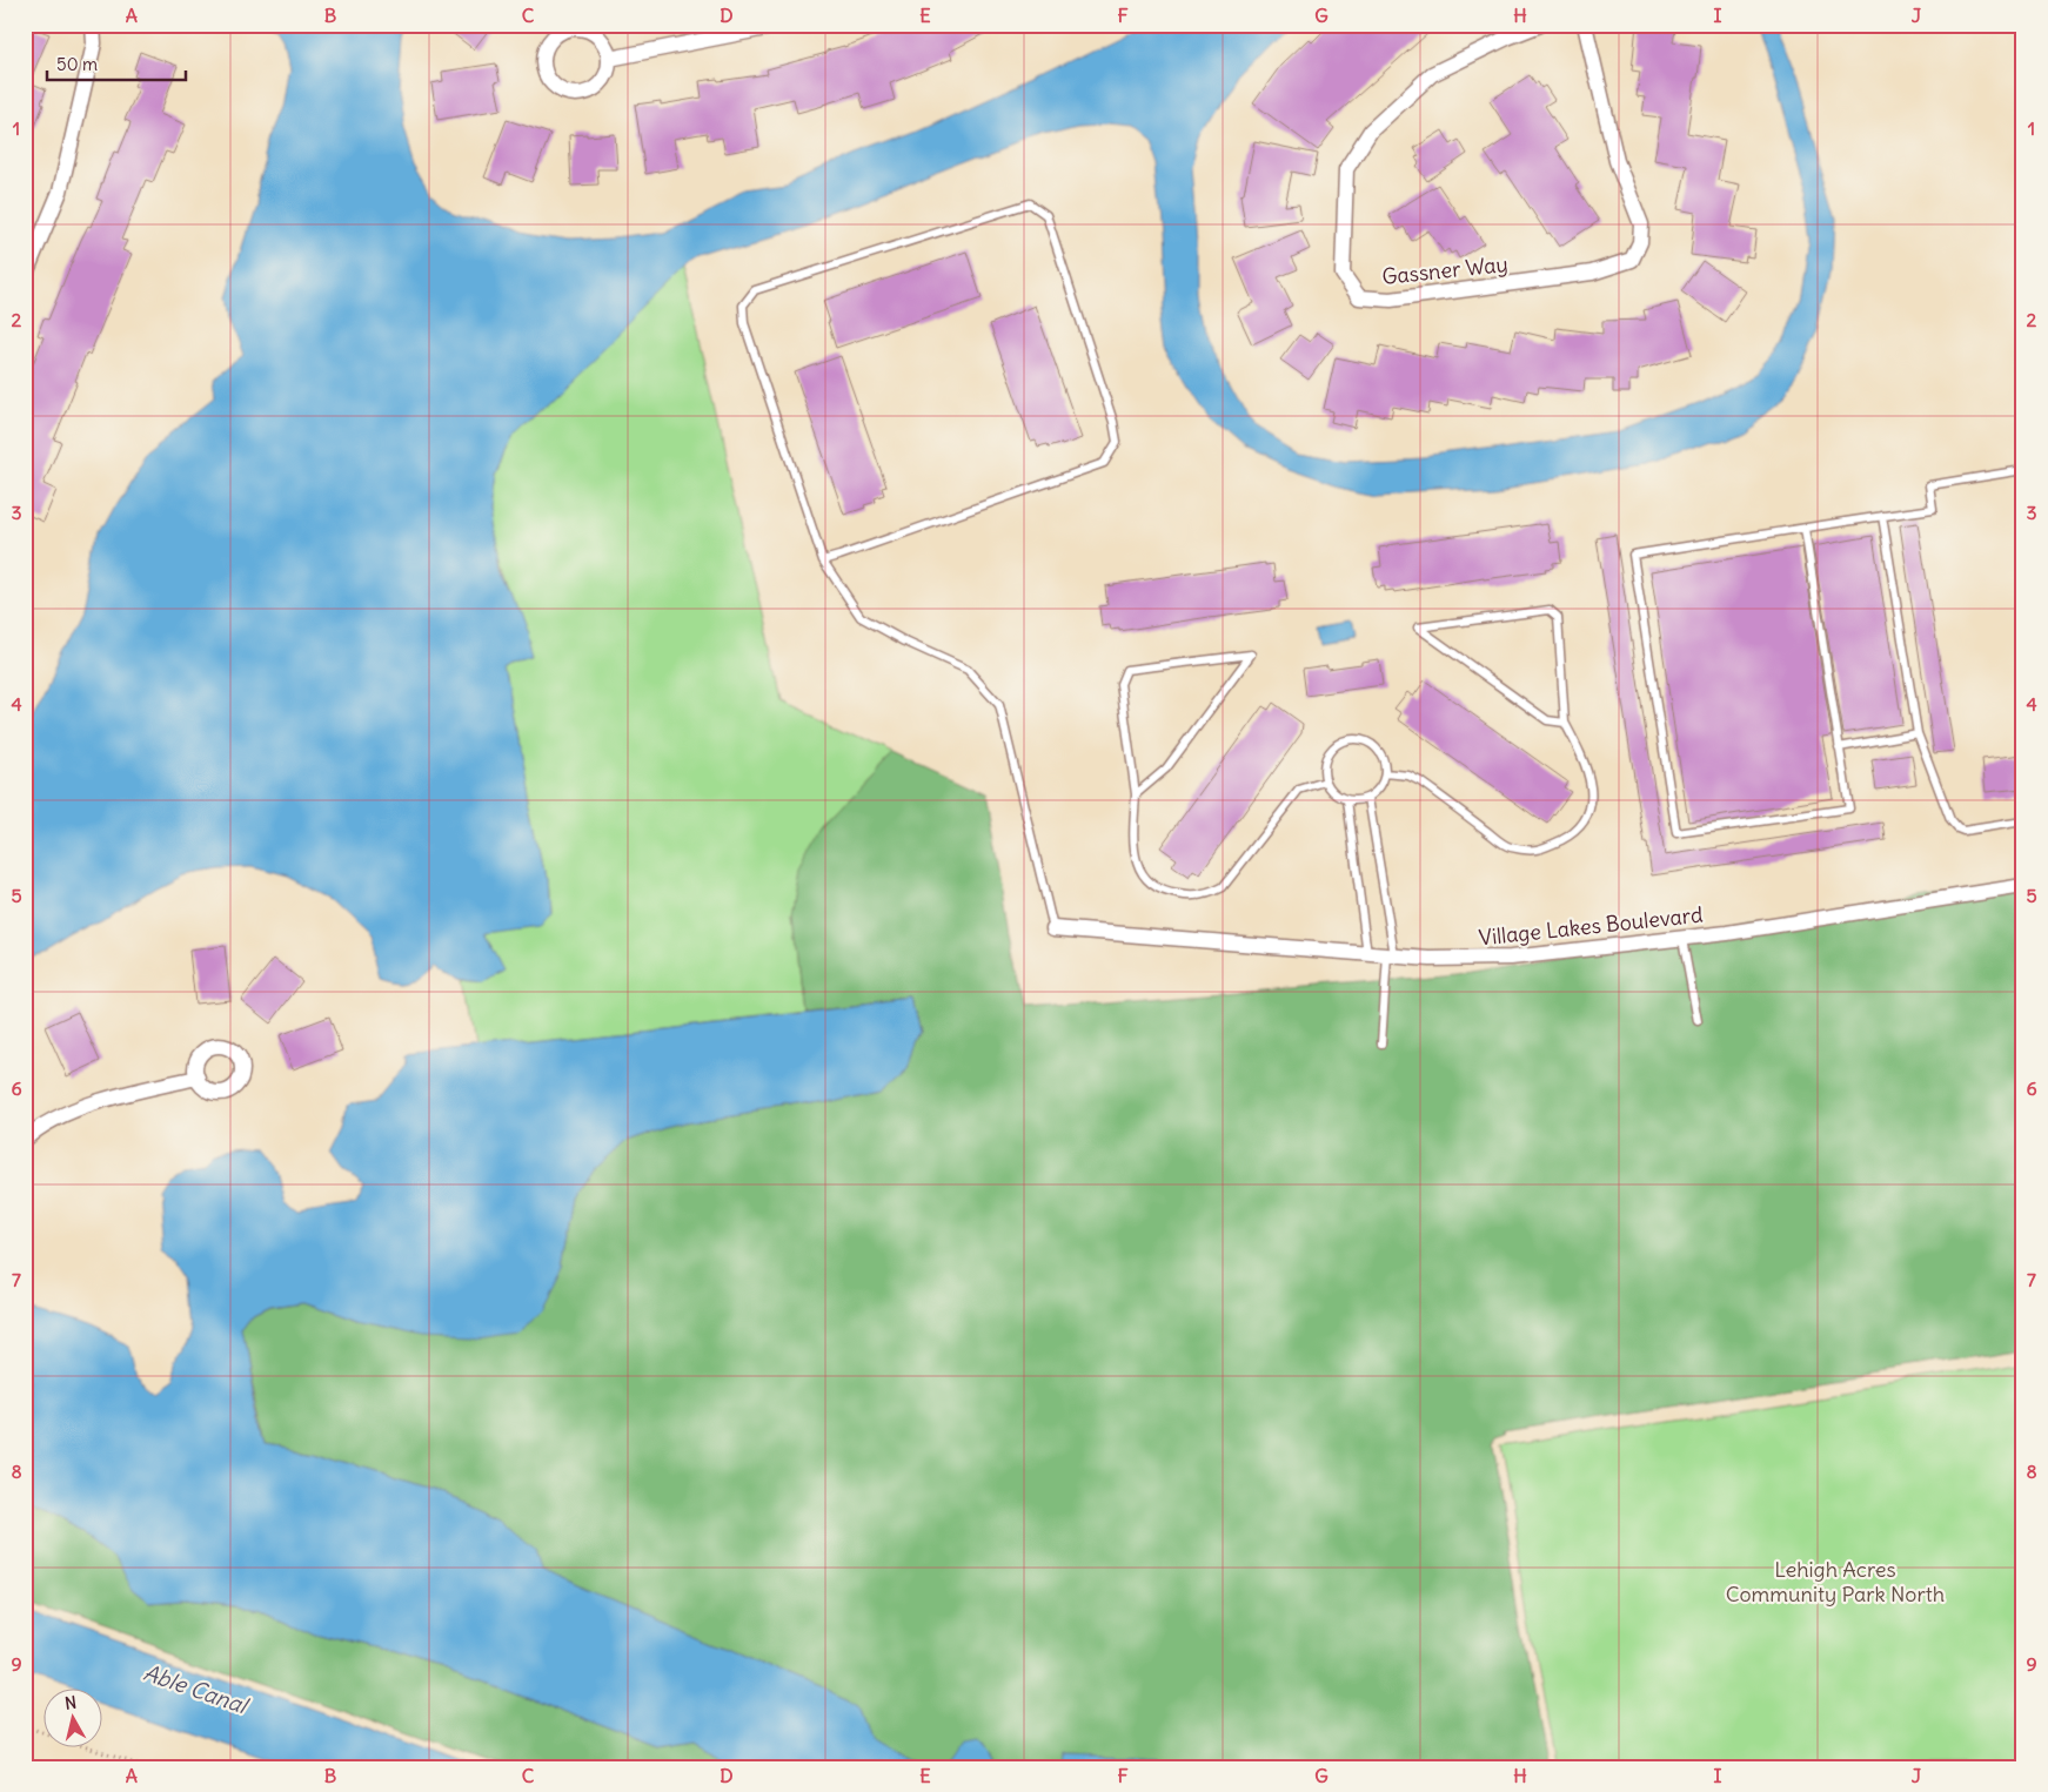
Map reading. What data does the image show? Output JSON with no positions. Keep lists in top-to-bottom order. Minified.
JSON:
{"streets":{"street":["Gassner Way","Village Lakes Boulevard"]},"water":["Able Canal"],"parks":["Lehigh Acres Community Park North"],"scale_bar":"50 m","north":"top","grid":{"columns":["A","B","C","D","E","F","G","H","I","J"],"rows":["1","2","3","4","5","6","7","8","9"]}}
